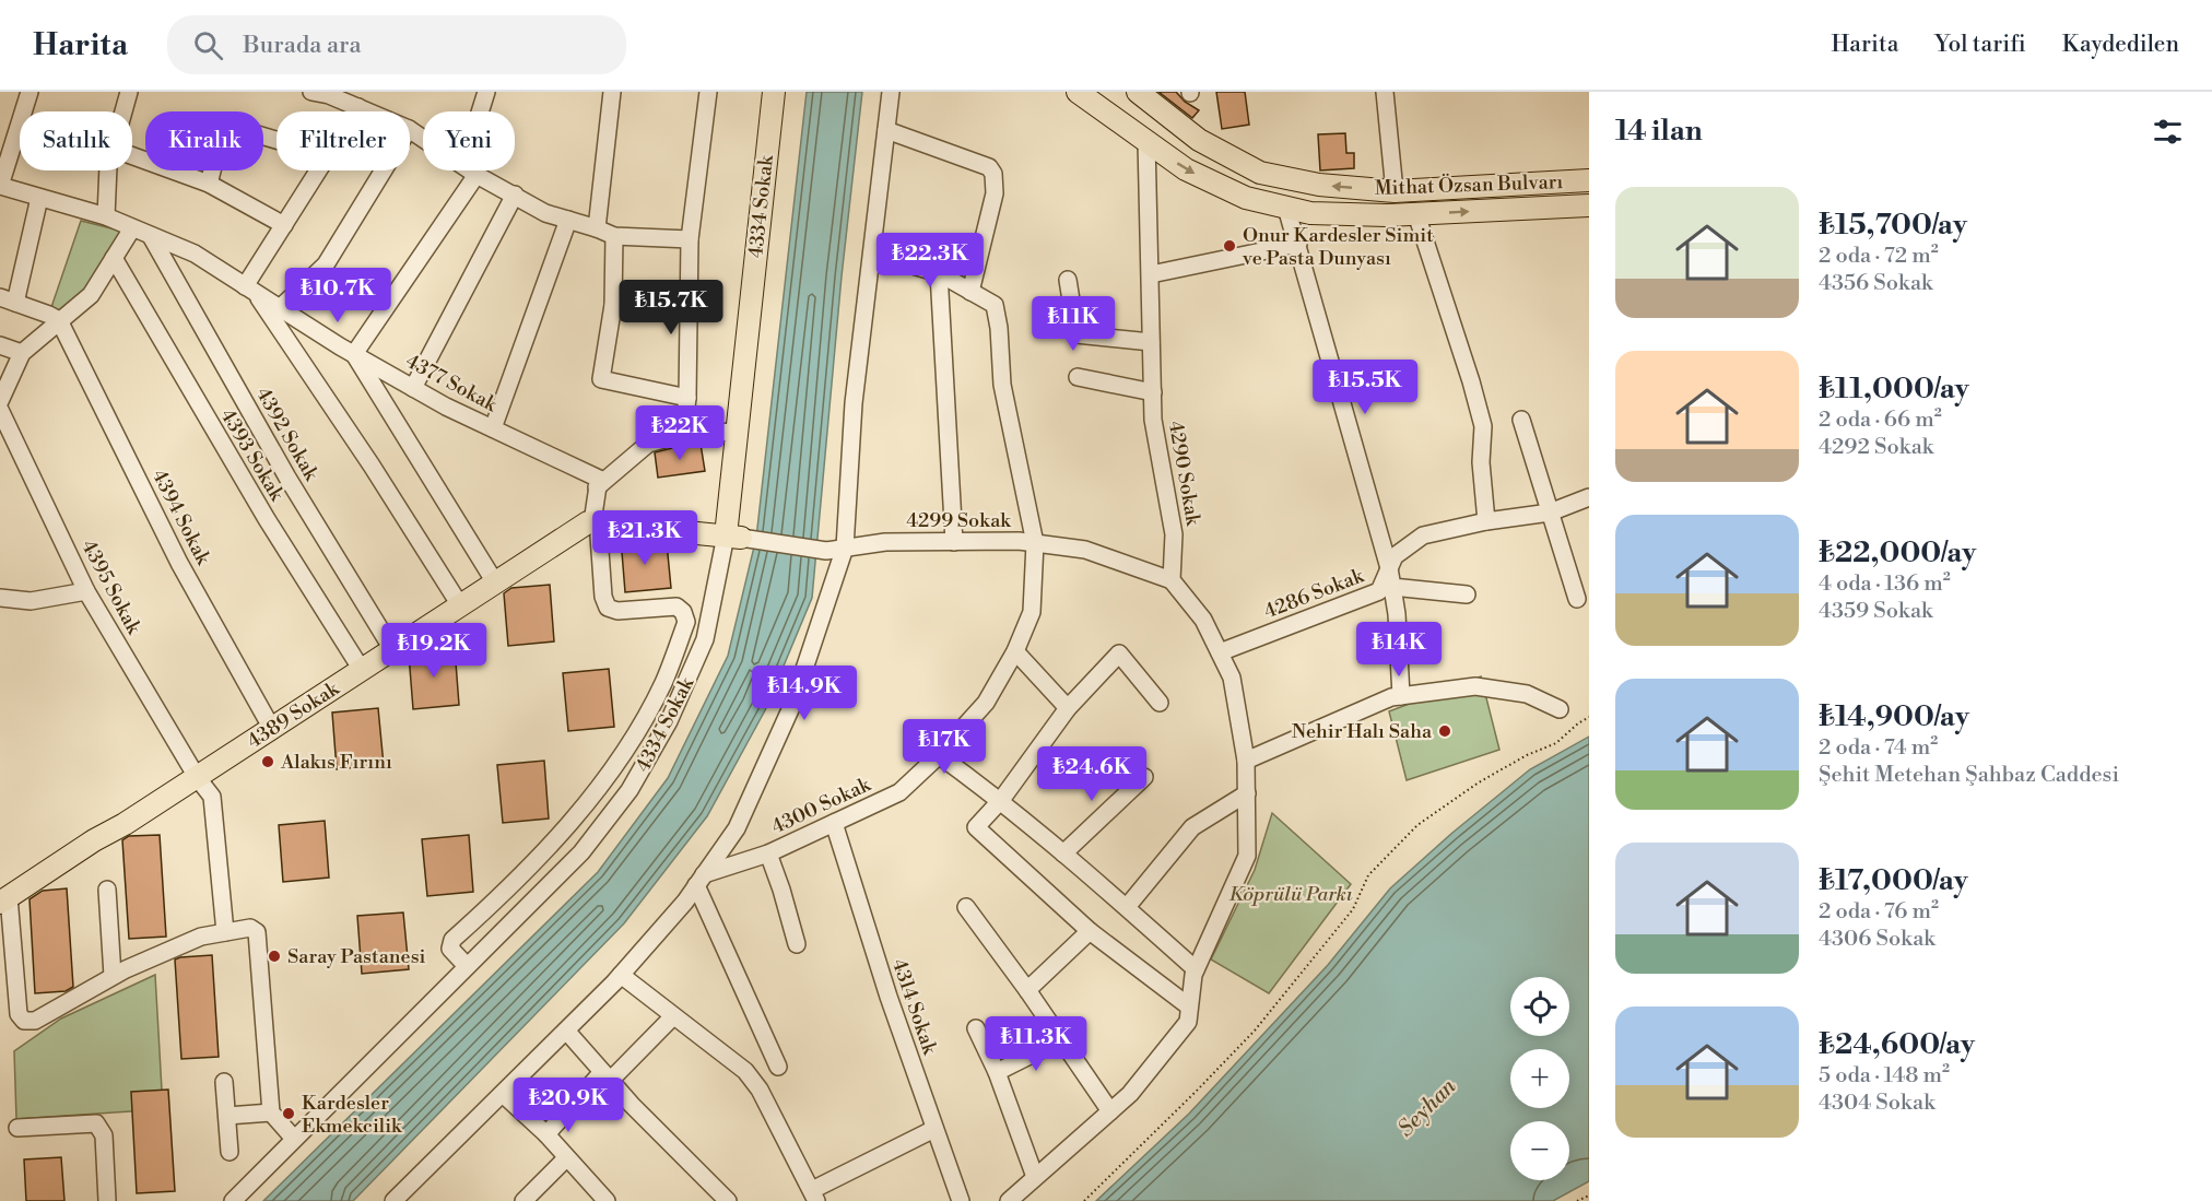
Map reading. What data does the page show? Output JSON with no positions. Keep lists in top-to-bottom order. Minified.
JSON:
{"streets":{"main road":["Mithat Özsan Bulvarı","4334 Sokak","4389 Sokak"],"street":["4377 Sokak","4392 Sokak","4393 Sokak","4290 Sokak","4394 Sokak","4299 Sokak","4395 Sokak","4286 Sokak","4300 Sokak","4314 Sokak"]},"crossings":[["Mithat Özsan Bulvarı","4290 Sokak"],["4334 Sokak","4299 Sokak"],["4377 Sokak","4392 Sokak"],["4392 Sokak","4389 Sokak"],["4393 Sokak","4389 Sokak"],["4290 Sokak","4299 Sokak"],["4394 Sokak","4389 Sokak"],["4299 Sokak","4300 Sokak"],["4395 Sokak","4389 Sokak"],["4300 Sokak","4314 Sokak"]],"water":["Seyhan"],"parks":["Köprülü Parkı"],"places":["Onur Kardesler Simit ve Pasta Dunyası","Nehir Halı Saha","Alakıs Fırını","Saray Pastanesi","Kardesler Ekmekcilik"],"page":{"header":"Harita","search":"Burada ara","nav":["Harita","Yol tarifi","Kaydedilen"],"heading":"14 ilan","chip":["Satılık","Kiralık","Filtreler","Yeni"],"list":[{"name":"₺15,700/ay","note":"2 oda · 72 m² · 4356 Sokak"},{"name":"₺11,000/ay","note":"2 oda · 66 m² · 4292 Sokak"},{"name":"₺22,000/ay","note":"4 oda · 136 m² · 4359 Sokak"},{"name":"₺14,900/ay","note":"2 oda · 74 m² · Şehit Metehan Şahbaz Caddesi"},{"name":"₺17,000/ay","note":"2 oda · 76 m² · 4306 Sokak"},{"name":"₺24,600/ay","note":"5 oda · 148 m² · 4304 Sokak"}],"price":["₺22.3K","₺10.7K","₺15.7K","₺11K","₺15.5K","₺22K","₺21.3K","₺14K","₺19.2K","₺14.9K","₺17K","₺24.6K","₺11.3K","₺20.9K"],"map_buttons":["+","−"]}}
